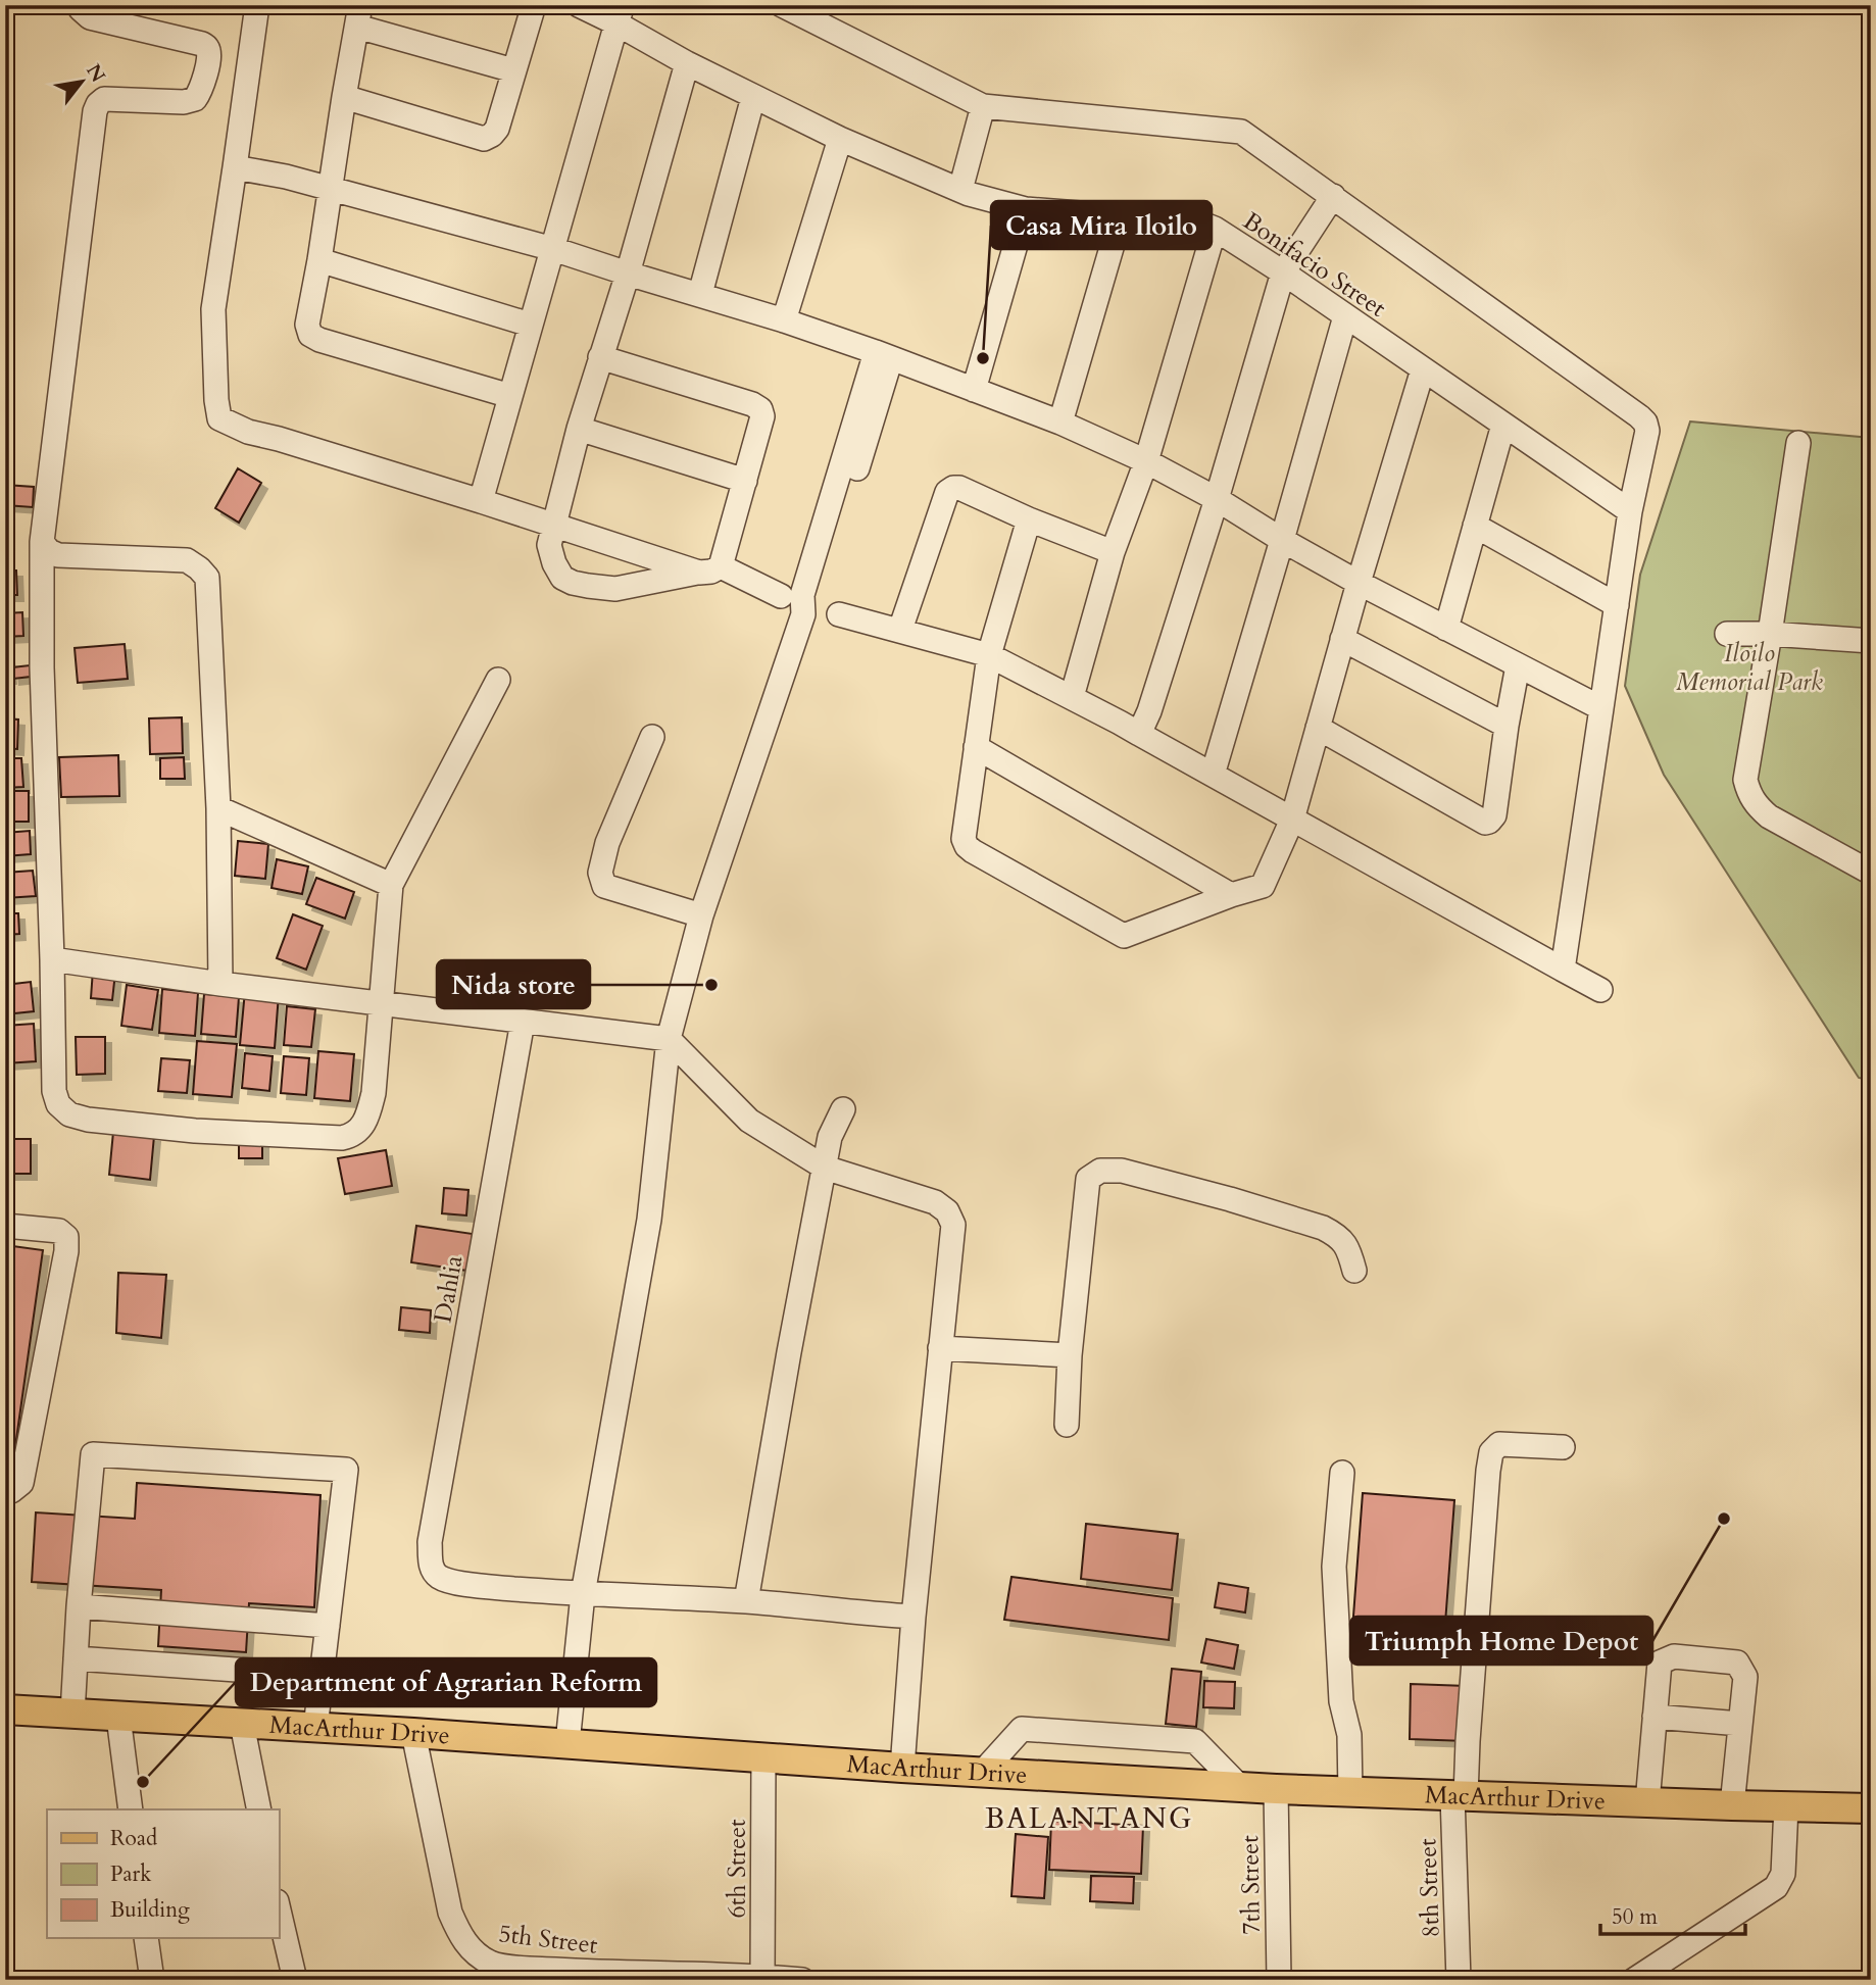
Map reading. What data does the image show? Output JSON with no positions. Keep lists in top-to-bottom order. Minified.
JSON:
{"streets":{"main road":["MacArthur Drive"],"street":["Bonifacio Street","Dahlia","6th Street","7th Street","8th Street","5th Street"]},"crossings":[["MacArthur Drive","6th Street"],["MacArthur Drive","7th Street"],["MacArthur Drive","8th Street"],["MacArthur Drive","5th Street"],["6th Street","5th Street"]],"districts":["BALANTANG"],"parks":["Iloilo Memorial Park"],"places":["Casa Mira Iloilo","Nida store","Triumph Home Depot","Department of Agrarian Reform"],"legend":["Road","Park","Building"],"scale_bar":"50 m","north":"top right"}
